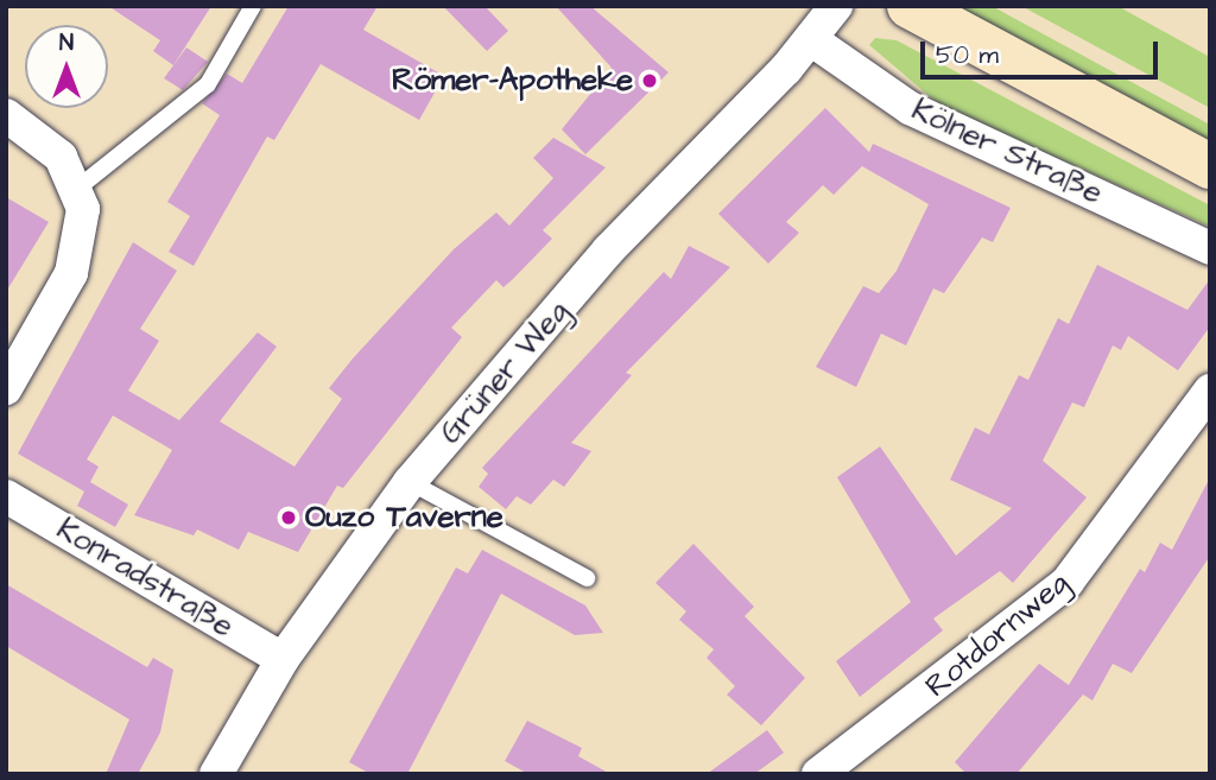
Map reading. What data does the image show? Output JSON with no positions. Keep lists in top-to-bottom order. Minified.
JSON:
{"streets":{"street":["Kölner Straße","Grüner Weg","Konradstraße","Rotdornweg"]},"crossings":[["Kölner Straße","Grüner Weg"],["Grüner Weg","Konradstraße"]],"places":["Römer-Apotheke","Ouzo Taverne"],"scale_bar":"50 m","north":"top"}
